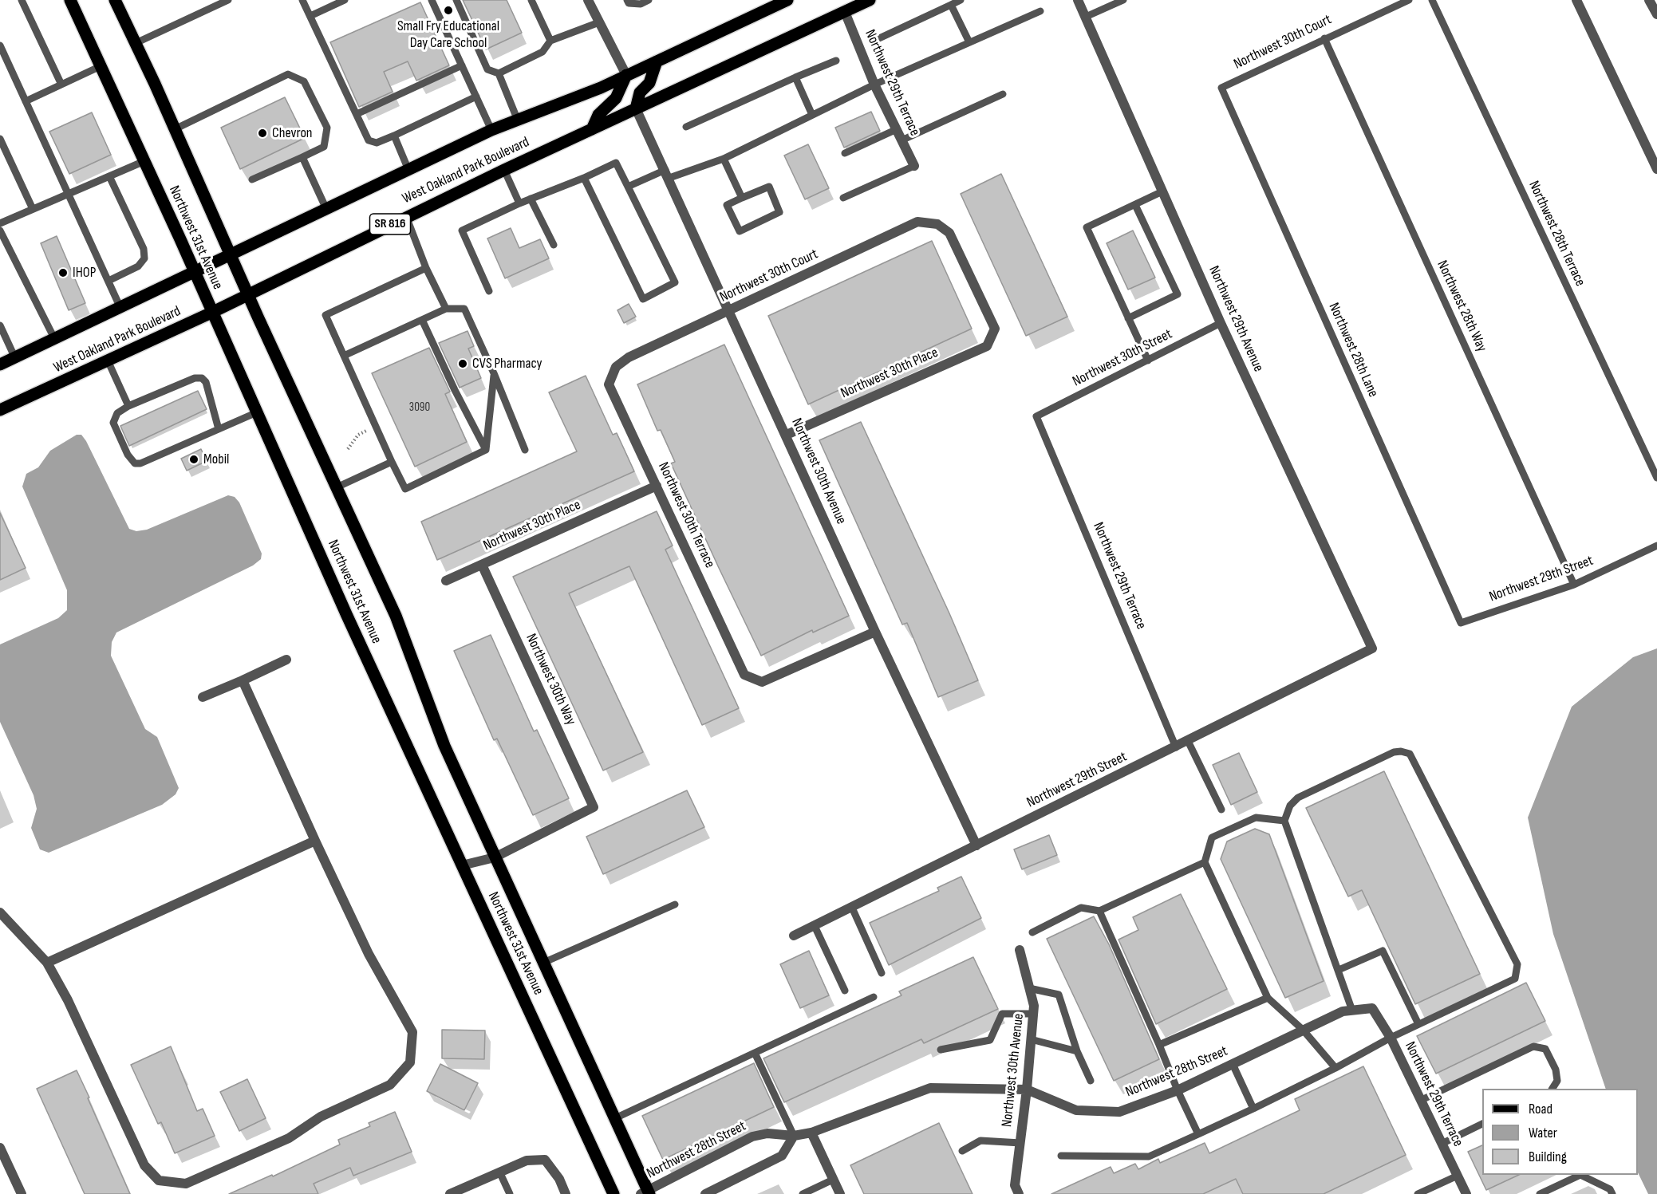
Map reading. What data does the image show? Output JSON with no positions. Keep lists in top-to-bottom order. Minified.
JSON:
{"streets":{"main road":["West Oakland Park Boulevard","SR 816","Northwest 31st Avenue"],"street":["Northwest 30th Court","Northwest 29th Terrace","Northwest 29th Avenue","Northwest 30th Place","Northwest 30th Avenue","Northwest 30th Terrace","Northwest 29th Street","Northwest 30th Way","Northwest 28th Street"],"lane":["Northwest 28th Terrace","Northwest 28th Way","Northwest 28th Lane","Northwest 30th Street"]},"crossings":[["Northwest 30th Court","Northwest 28th Way"],["Northwest 30th Court","Northwest 28th Lane"],["Northwest 30th Court","Northwest 30th Place"],["Northwest 30th Court","Northwest 30th Avenue"],["Northwest 30th Court","Northwest 30th Terrace"],["Northwest 29th Terrace","West Oakland Park Boulevard"],["Northwest 29th Terrace","Northwest 30th Street"],["Northwest 29th Terrace","Northwest 29th Street"],["Northwest 29th Terrace","Northwest 28th Street"],["West Oakland Park Boulevard","Northwest 31st Avenue"],["West Oakland Park Boulevard","Northwest 30th Avenue"],["Northwest 31st Avenue","Northwest 30th Way"],["Northwest 31st Avenue","Northwest 28th Street"],["Northwest 28th Way","Northwest 29th Street"],["Northwest 29th Avenue","Northwest 30th Street"],["Northwest 29th Avenue","Northwest 29th Street"],["Northwest 28th Lane","Northwest 29th Street"],["Northwest 30th Place","Northwest 30th Avenue"],["Northwest 30th Place","Northwest 30th Terrace"],["Northwest 30th Place","Northwest 30th Way"],["Northwest 30th Avenue","Northwest 30th Terrace"],["Northwest 30th Avenue","Northwest 29th Street"],["Northwest 30th Avenue","Northwest 28th Street"]],"places":["Small Fry Educational Day Care School","Chevron","IHOP","CVS Pharmacy","Mobil"],"house_numbers":["3090"],"legend":["Road","Water","Building"]}
